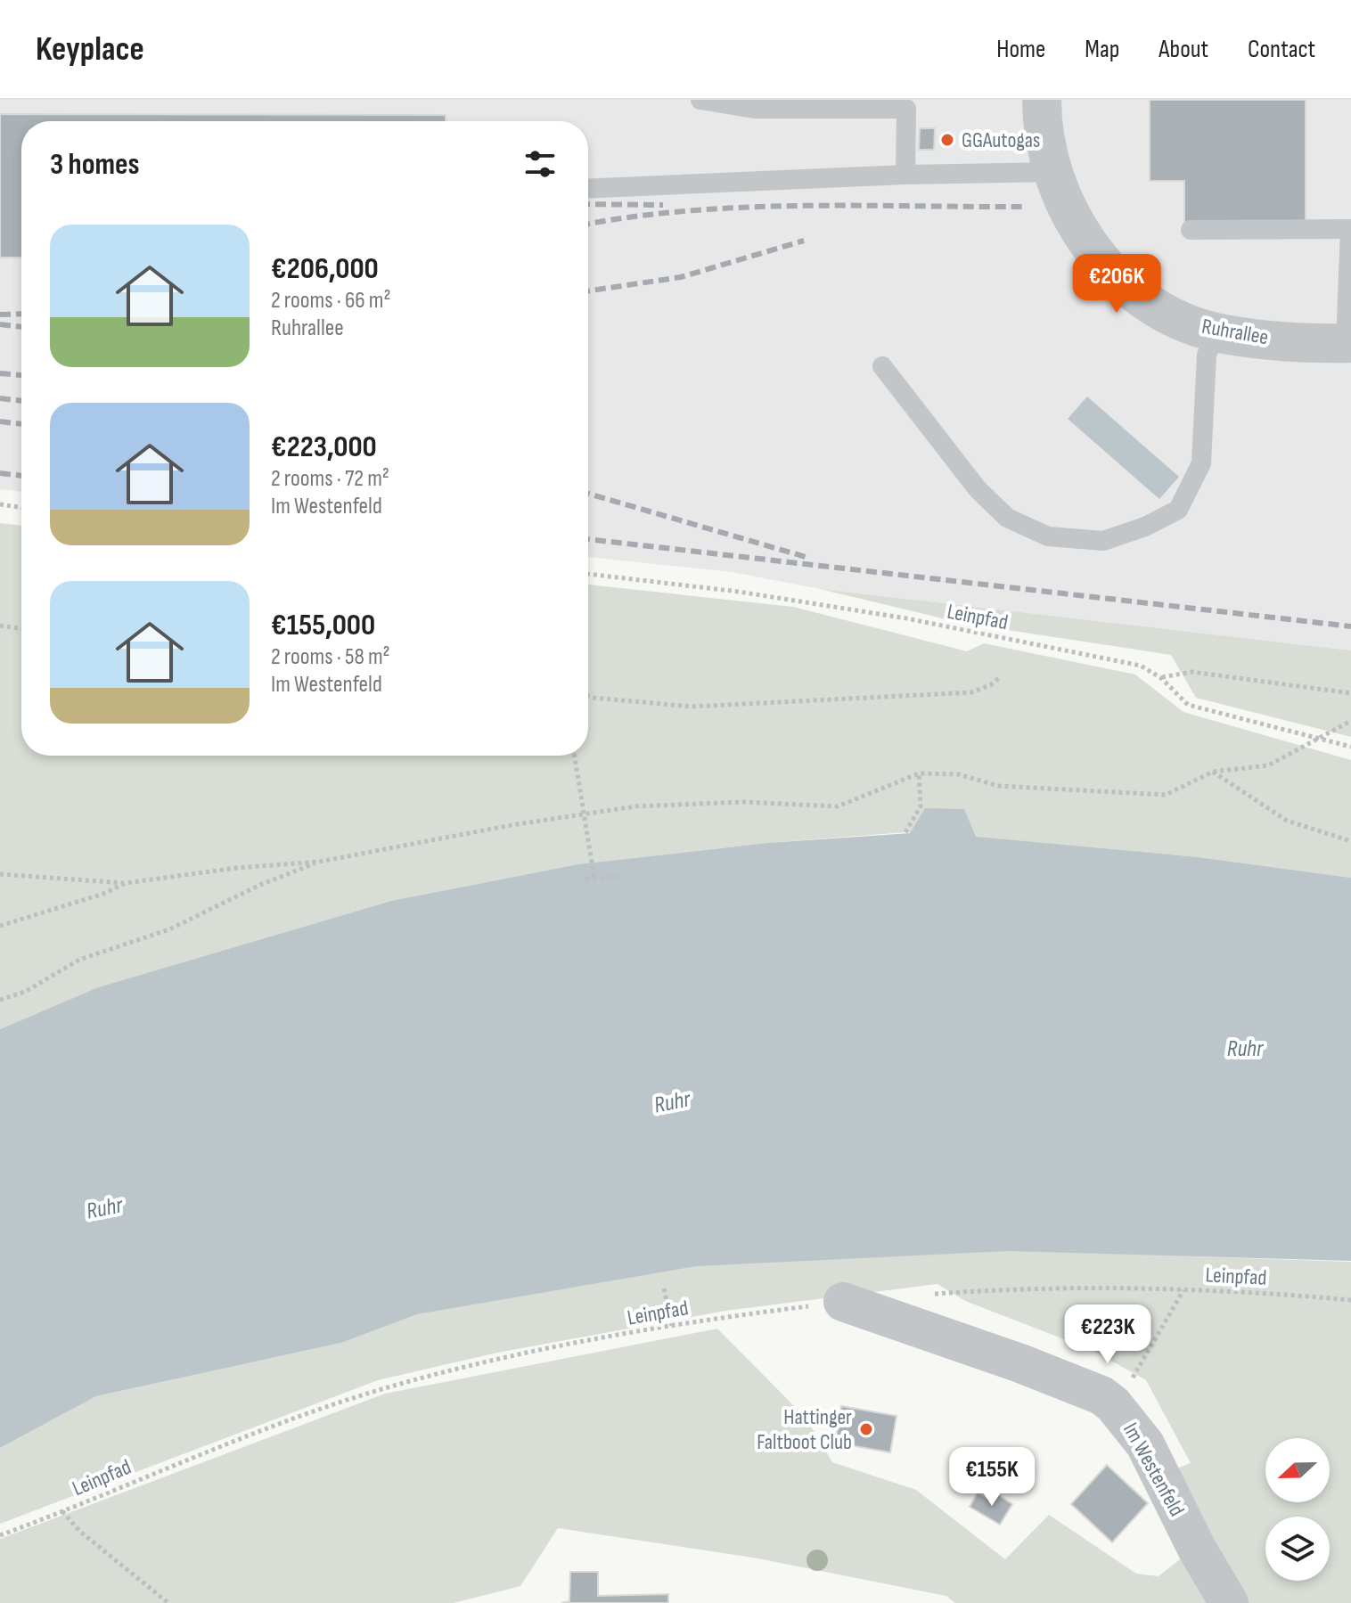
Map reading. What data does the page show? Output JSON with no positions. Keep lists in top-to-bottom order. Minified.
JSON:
{"streets":{"street":["Ruhrallee","Im Westenfeld"],"path":["Leinpfad"]},"crossings":[["Leinpfad","Im Westenfeld"]],"water":["Ruhr"],"places":["GGAutogas","Hattinger Faltboot Club"],"north":"left","page":{"header":"Keyplace","nav":["Home","Map","About","Contact"],"heading":"3 homes","list":[{"name":"€206,000","note":"2 rooms · 66 m² · Ruhrallee"},{"name":"€223,000","note":"2 rooms · 72 m² · Im Westenfeld"},{"name":"€155,000","note":"2 rooms · 58 m² · Im Westenfeld"}],"price":["€206K","€223K","€155K"]}}
